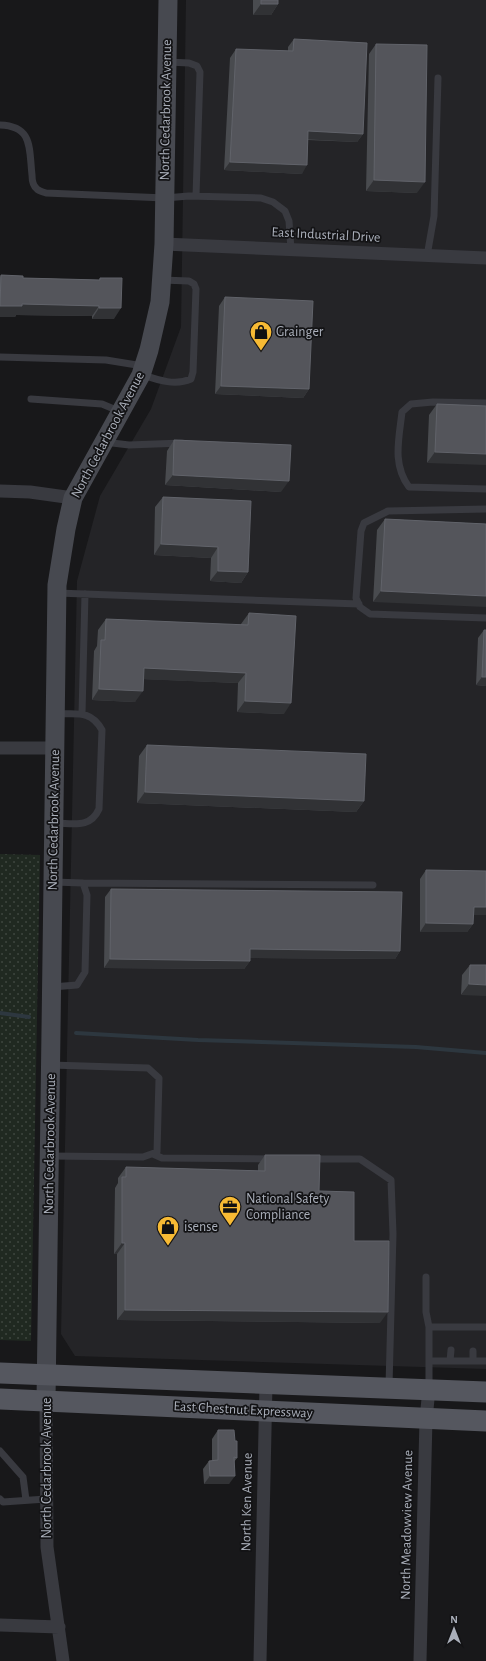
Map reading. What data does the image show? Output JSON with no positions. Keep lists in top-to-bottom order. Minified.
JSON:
{"streets":{"main road":["East Chestnut Expressway"],"street":["North Cedarbrook Avenue","East Industrial Drive","North Ken Avenue","North Meadowview Avenue"]},"crossings":[["North Cedarbrook Avenue","East Industrial Drive"],["North Cedarbrook Avenue","East Chestnut Expressway"],["East Chestnut Expressway","North Ken Avenue"],["East Chestnut Expressway","North Meadowview Avenue"]],"places":{"shop":["Grainger","isense"],"office":["National Safety Compliance"]},"north":"top"}
